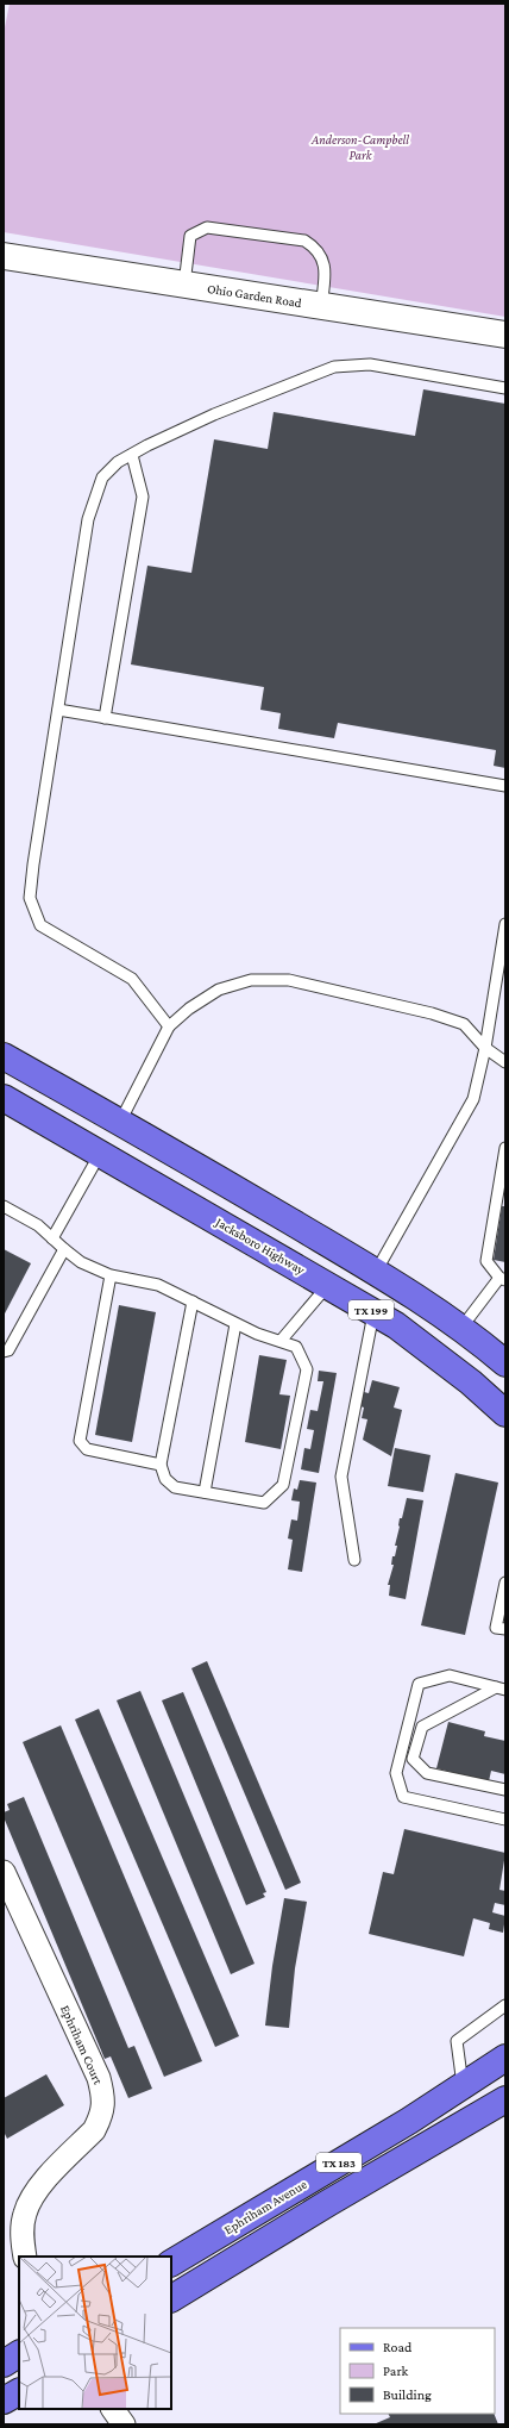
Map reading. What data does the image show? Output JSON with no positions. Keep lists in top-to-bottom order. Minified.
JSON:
{"streets":{"main road":["Jacksboro Highway","TX 199","TX 183","Ephriham Avenue"],"street":["Ohio Garden Road","Ephriham Court"]},"parks":["Anderson-Campbell Park"],"legend":["Road","Park","Building"]}
